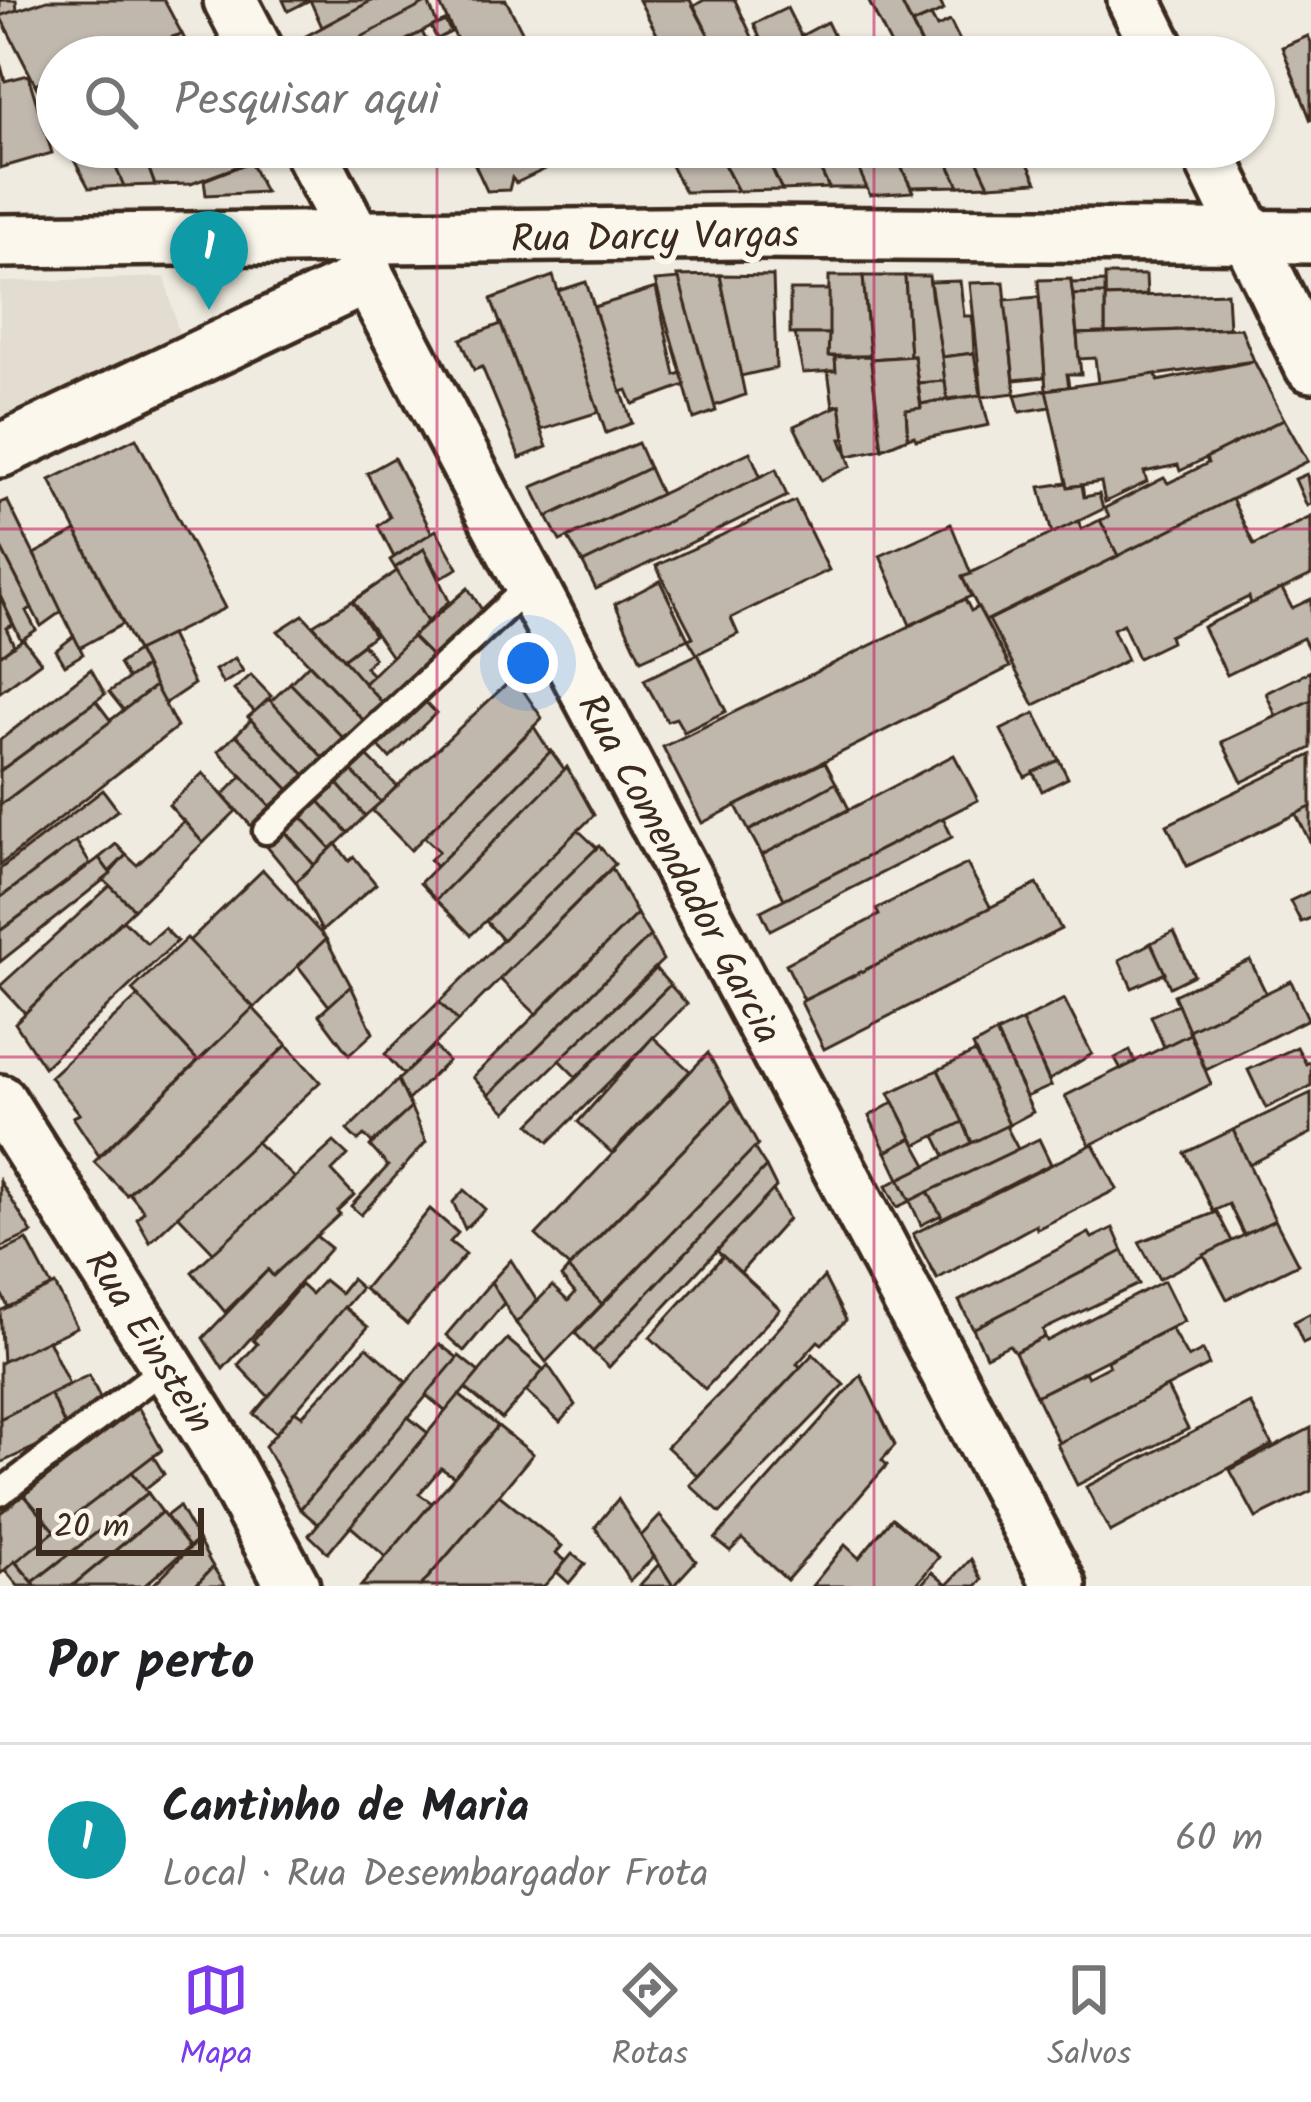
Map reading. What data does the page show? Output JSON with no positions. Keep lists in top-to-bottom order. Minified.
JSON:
{"streets":{"street":["Rua Darcy Vargas","Rua Comendador Garcia","Rua Einstein"]},"crossings":[["Rua Darcy Vargas","Rua Comendador Garcia"]],"scale_bar":"20 m","page":{"search":"Pesquisar aqui","pins":"1","scale":"20 m","heading":"Por perto","list":[{"mark":"1","name":"Cantinho de Maria","note":"Local · Rua Desembargador Frota","value":"60 m"}],"nav":["Mapa","Rotas","Salvos"]}}
